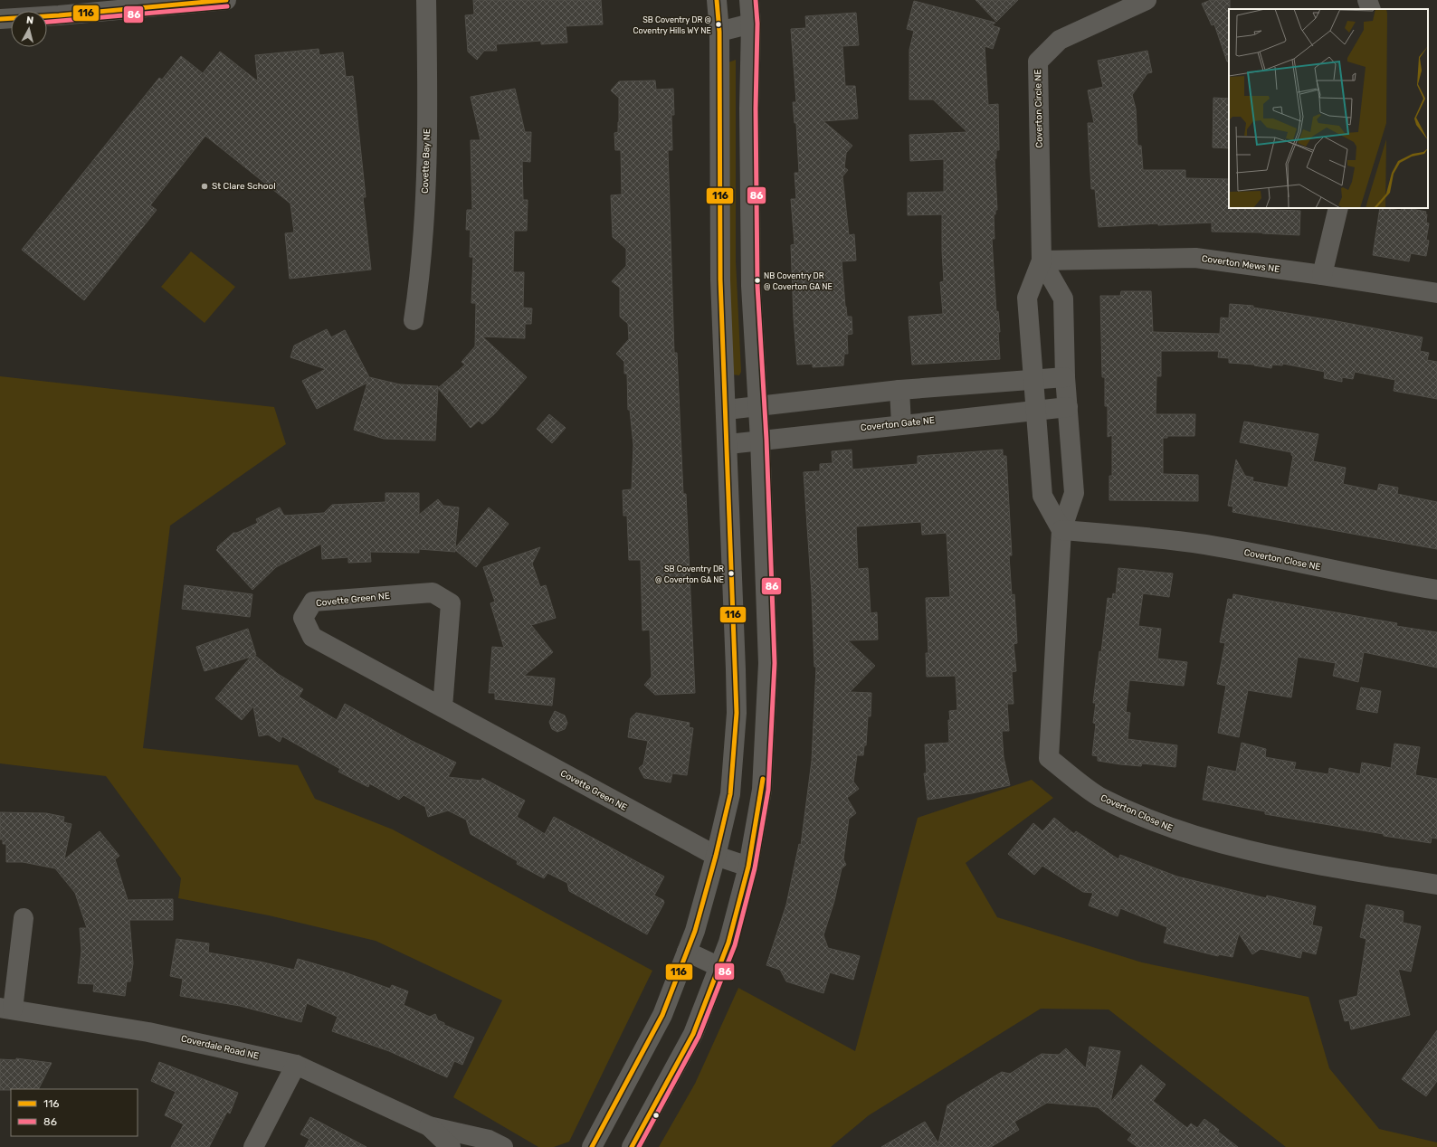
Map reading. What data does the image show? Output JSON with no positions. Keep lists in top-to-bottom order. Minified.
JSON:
{"streets":{"street":["Coverton Circle NE","Covette Bay NE","Coverton Mews NE","Coverton Gate NE","Coverton Close NE","Covette Green NE","Coverdale Road NE"]},"crossings":[["Coverton Circle NE","Coverton Mews NE"],["Coverton Circle NE","Coverton Gate NE"],["Coverton Circle NE","Coverton Close NE"],["Coverton Gate NE","Coverton Close NE"]],"places":["SB Coventry DR @ Coventry Hills WY NE","St Clare School","NB Coventry DR @ Coverton GA NE","SB Coventry DR @ Coverton GA NE"],"lines":["transit line 116","transit line 86"],"legend":["116","86"],"north":"top"}
